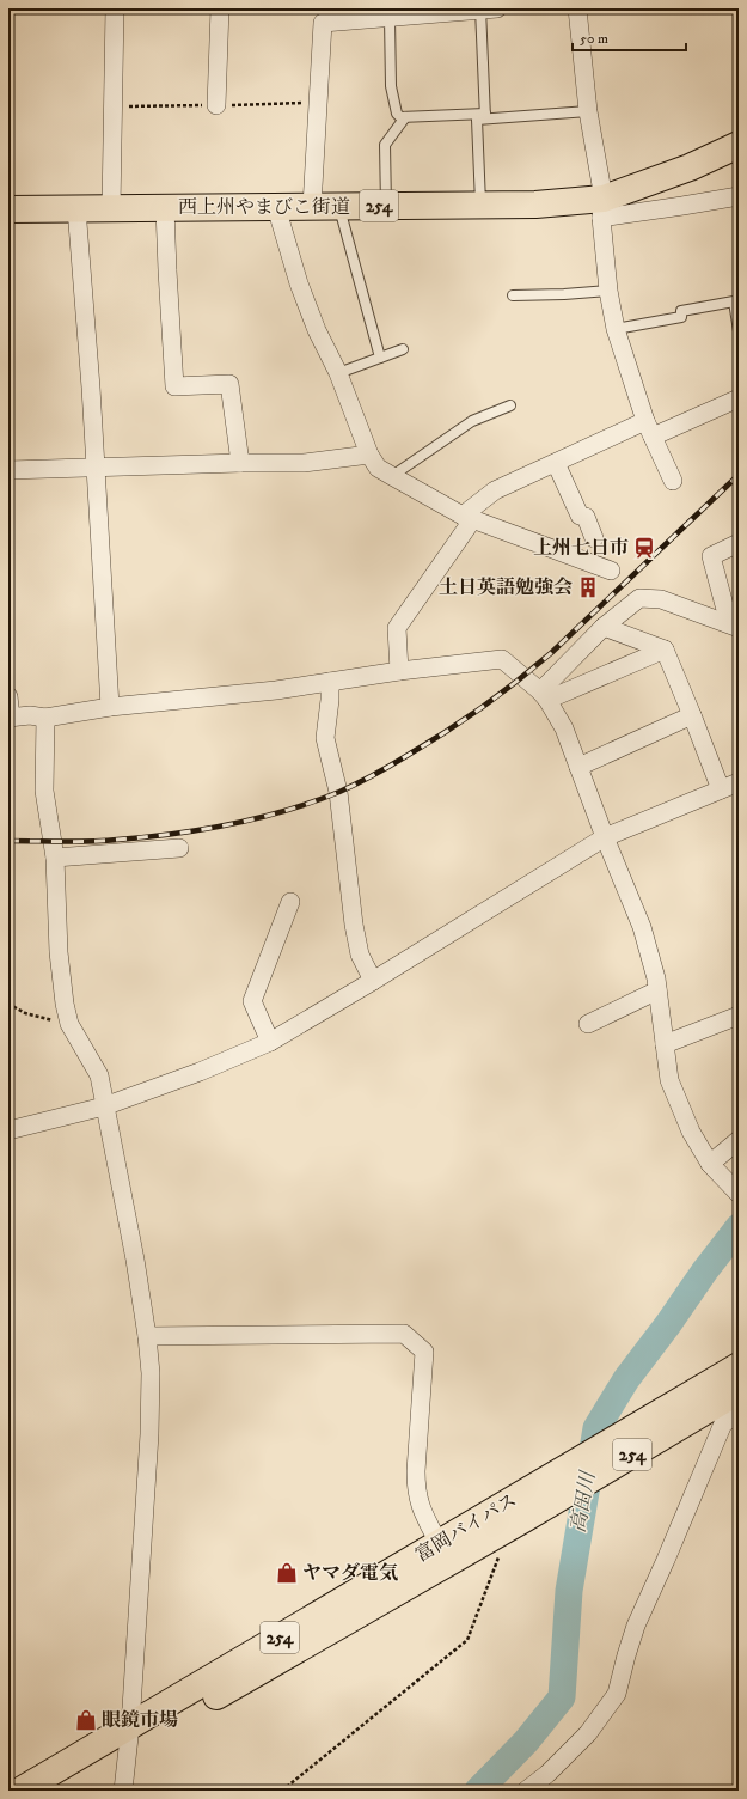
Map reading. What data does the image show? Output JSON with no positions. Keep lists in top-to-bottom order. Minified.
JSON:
{"streets":{"highway":["254","西上州やまびこ街道","富岡バイパス"]},"water":["高田川"],"places":{"station":["上州七日市"],"building":["土日英語勉強会"],"shop":["ヤマダ電気","眼鏡市場"]},"scale_bar":"50 m"}
